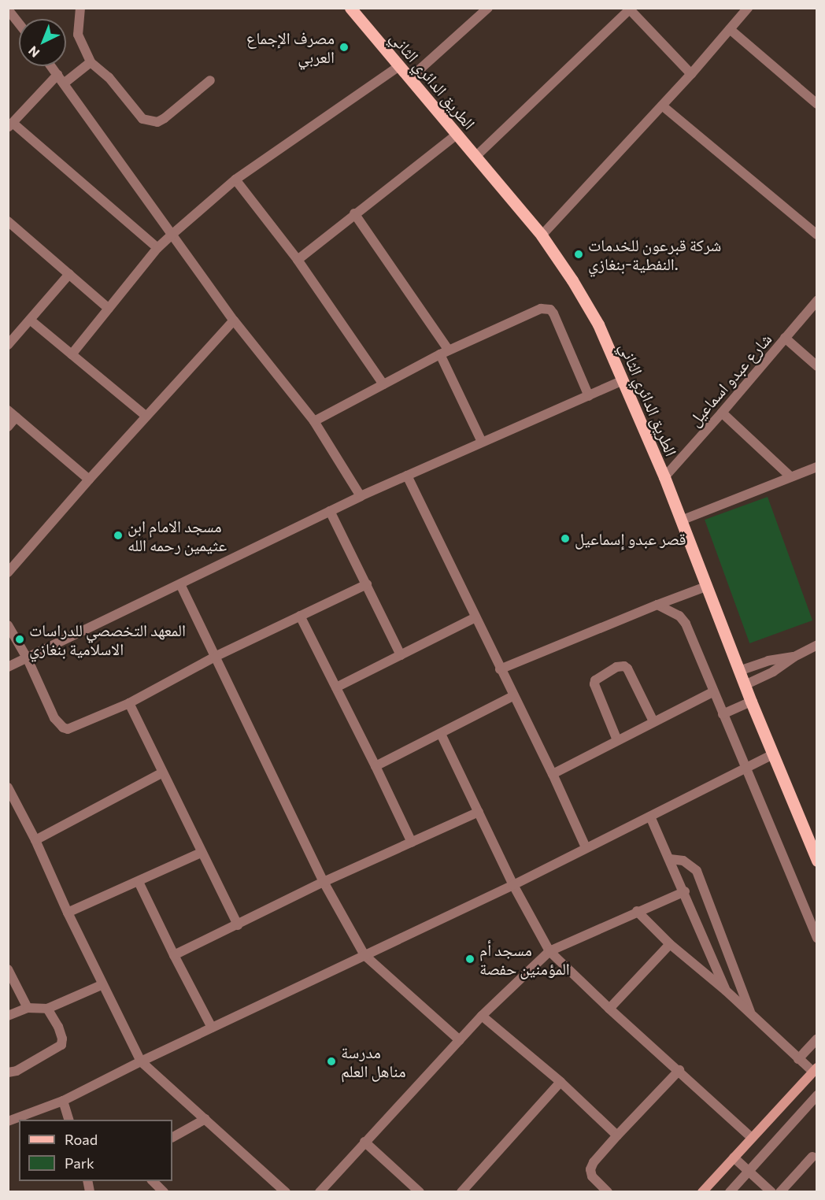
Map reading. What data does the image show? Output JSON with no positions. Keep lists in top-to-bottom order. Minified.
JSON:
{"streets":{"main road":["الطريق الدائري الثاني"],"street":["شارع عبدو اسماعيل"]},"crossings":[["الطريق الدائري الثاني","شارع عبدو اسماعيل"]],"places":["مصرف الإجماع العربي","شركة قبرعون للخدمات النفطية-بنغازي.","مسجد الامام ابن عثيمين رحمه الله","قصر عبدو إسماعيل","المعهد التخصصي للدراسات الاسلامية بنغازي","مسجد أم المؤمنين حفصة","مدرسة مناهل العلم"],"legend":["Road","Park"],"north":"bottom left"}
